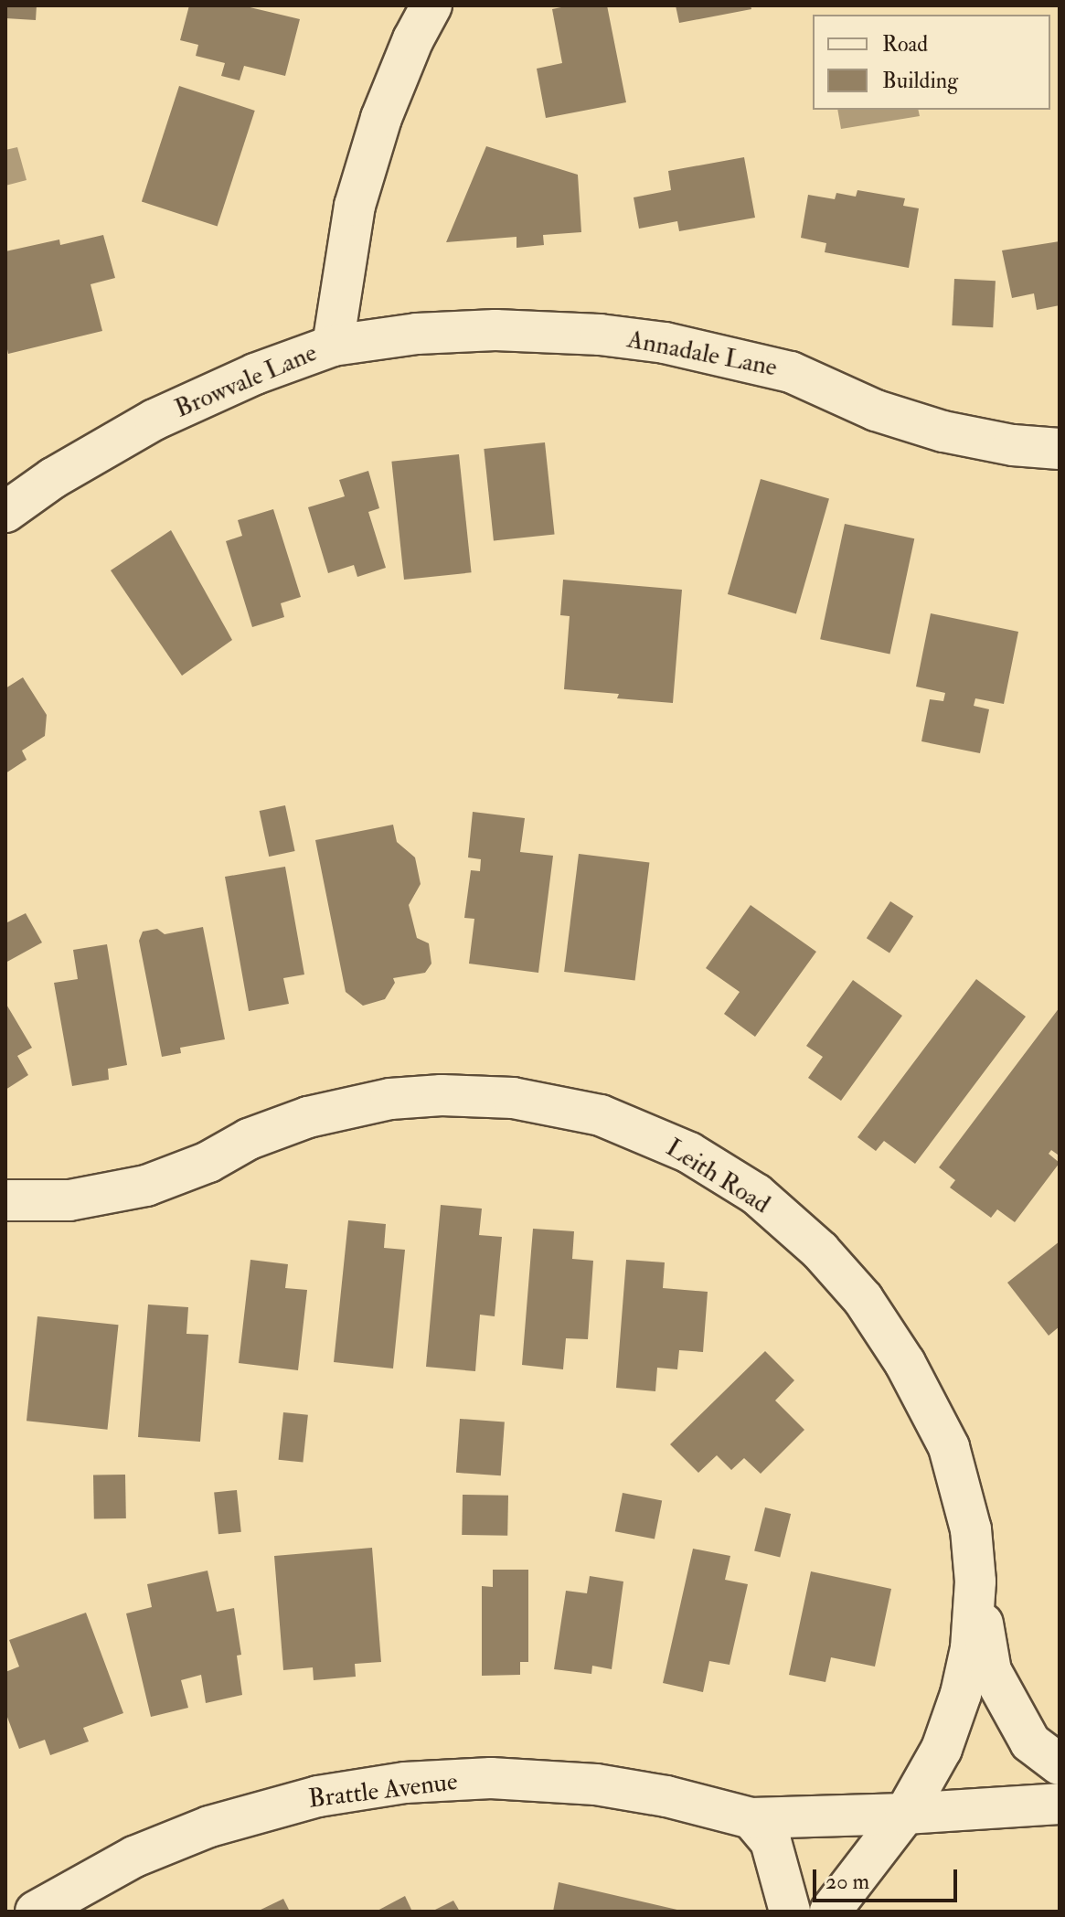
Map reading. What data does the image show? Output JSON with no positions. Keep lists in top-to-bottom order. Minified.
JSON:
{"streets":{"street":["Annadale Lane","Browvale Lane","Leith Road","Brattle Avenue"]},"crossings":[["Annadale Lane","Browvale Lane"],["Leith Road","Brattle Avenue"]],"legend":["Road","Building"],"scale_bar":"20 m"}
